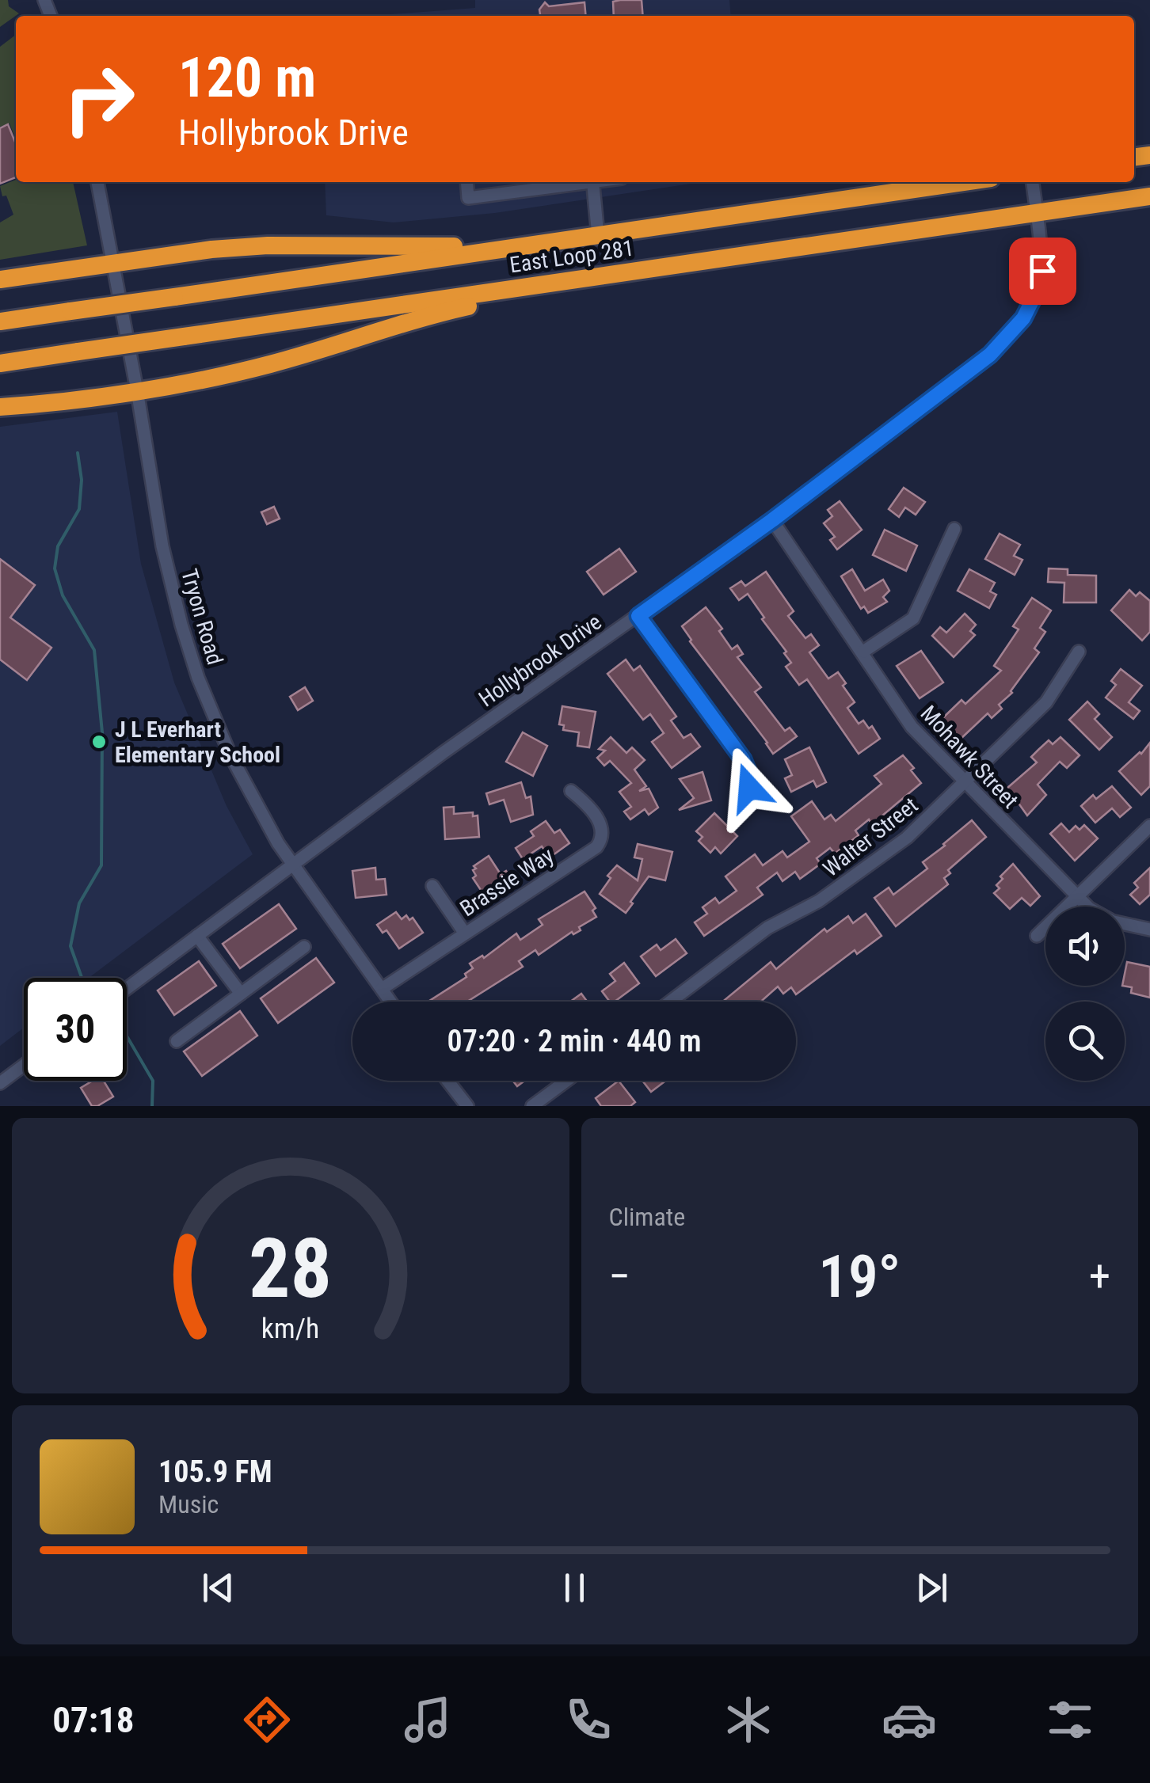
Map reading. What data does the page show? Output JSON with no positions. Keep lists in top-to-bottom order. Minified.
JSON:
{"streets":{"highway":["East Loop 281"],"street":["Tryon Road","Hollybrook Drive","Mohawk Street","Walter Street","Brassie Way"]},"crossings":[["East Loop 281","Hollybrook Drive"],["Tryon Road","Hollybrook Drive"],["Tryon Road","Brassie Way"],["Hollybrook Drive","Mohawk Street"],["Mohawk Street","Walter Street"]],"places":["J L Everhart Elementary School"],"page":{"turn":["120 m","Hollybrook Drive"],"limit":"30","trip":"07:20 · 2 min · 440 m","tile":"Climate","heat":["−","19°","+"],"song":["105.9 FM","Music"],"tabs":"07:18","gauge":["28","km/h"]}}
